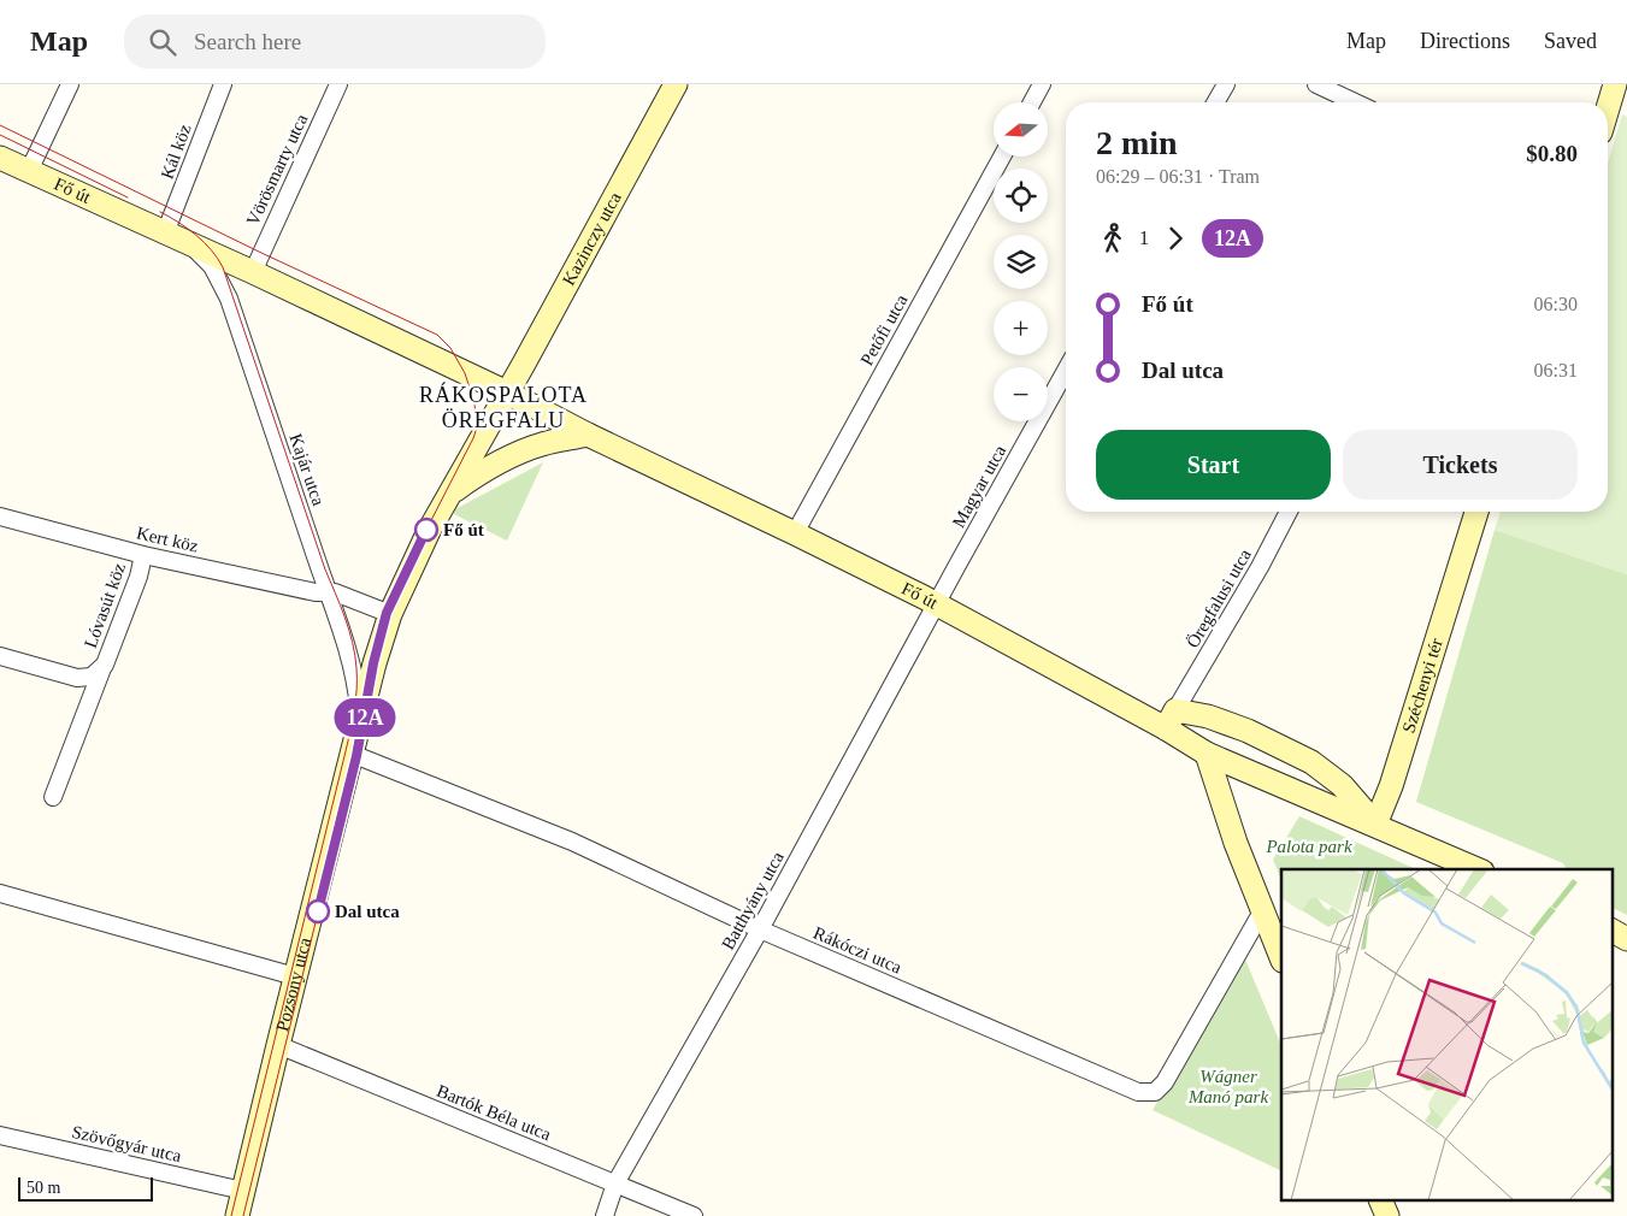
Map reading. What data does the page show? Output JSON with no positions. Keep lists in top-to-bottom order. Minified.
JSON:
{"streets":{"street":["Kál köz","Vörösmarty utca","Fő út","Kazinczy utca","Petőfi utca","Kajár utca","Magyar utca","Kert köz","Öregfalusi utca","Lóvasút köz","Széchenyi tér","Batthyány utca","Rákóczi utca","Pozsony utca","Bartók Béla utca","Szövőgyár utca"]},"crossings":[["Kál köz","Fő út"],["Vörösmarty utca","Fő út"],["Fő út","Kazinczy utca"],["Fő út","Petőfi utca"],["Fő út","Kajár utca"],["Fő út","Magyar utca"],["Fő út","Öregfalusi utca"],["Fő út","Batthyány utca"],["Fő út","Pozsony utca"],["Kazinczy utca","Pozsony utca"],["Kajár utca","Kert köz"],["Kajár utca","Pozsony utca"],["Magyar utca","Batthyány utca"],["Kert köz","Lóvasút köz"],["Kert köz","Pozsony utca"],["Batthyány utca","Rákóczi utca"],["Batthyány utca","Bartók Béla utca"],["Rákóczi utca","Pozsony utca"],["Pozsony utca","Bartók Béla utca"],["Pozsony utca","Szövőgyár utca"]],"districts":["RÁKOSPALOTA ÖREGFALU"],"parks":["Palota park","Wágner Manó park"],"places":["Fő út","Dal utca"],"lines":["tram line 12A"],"scale_bar":"50 m","north":"left","page":{"header":"Map","search":"Search here","nav":["Map","Directions","Saved"],"on_map":"12A","map_buttons":["+","−"],"heading":["2 min","06:29 – 06:31 · Tram","$0.80"],"legs":["1","12A"],"list":[{"name":"Fő út","value":"06:30"},{"name":"Dal utca","value":"06:31"}],"buttons":["Start","Tickets"],"scale":"50 m"}}
